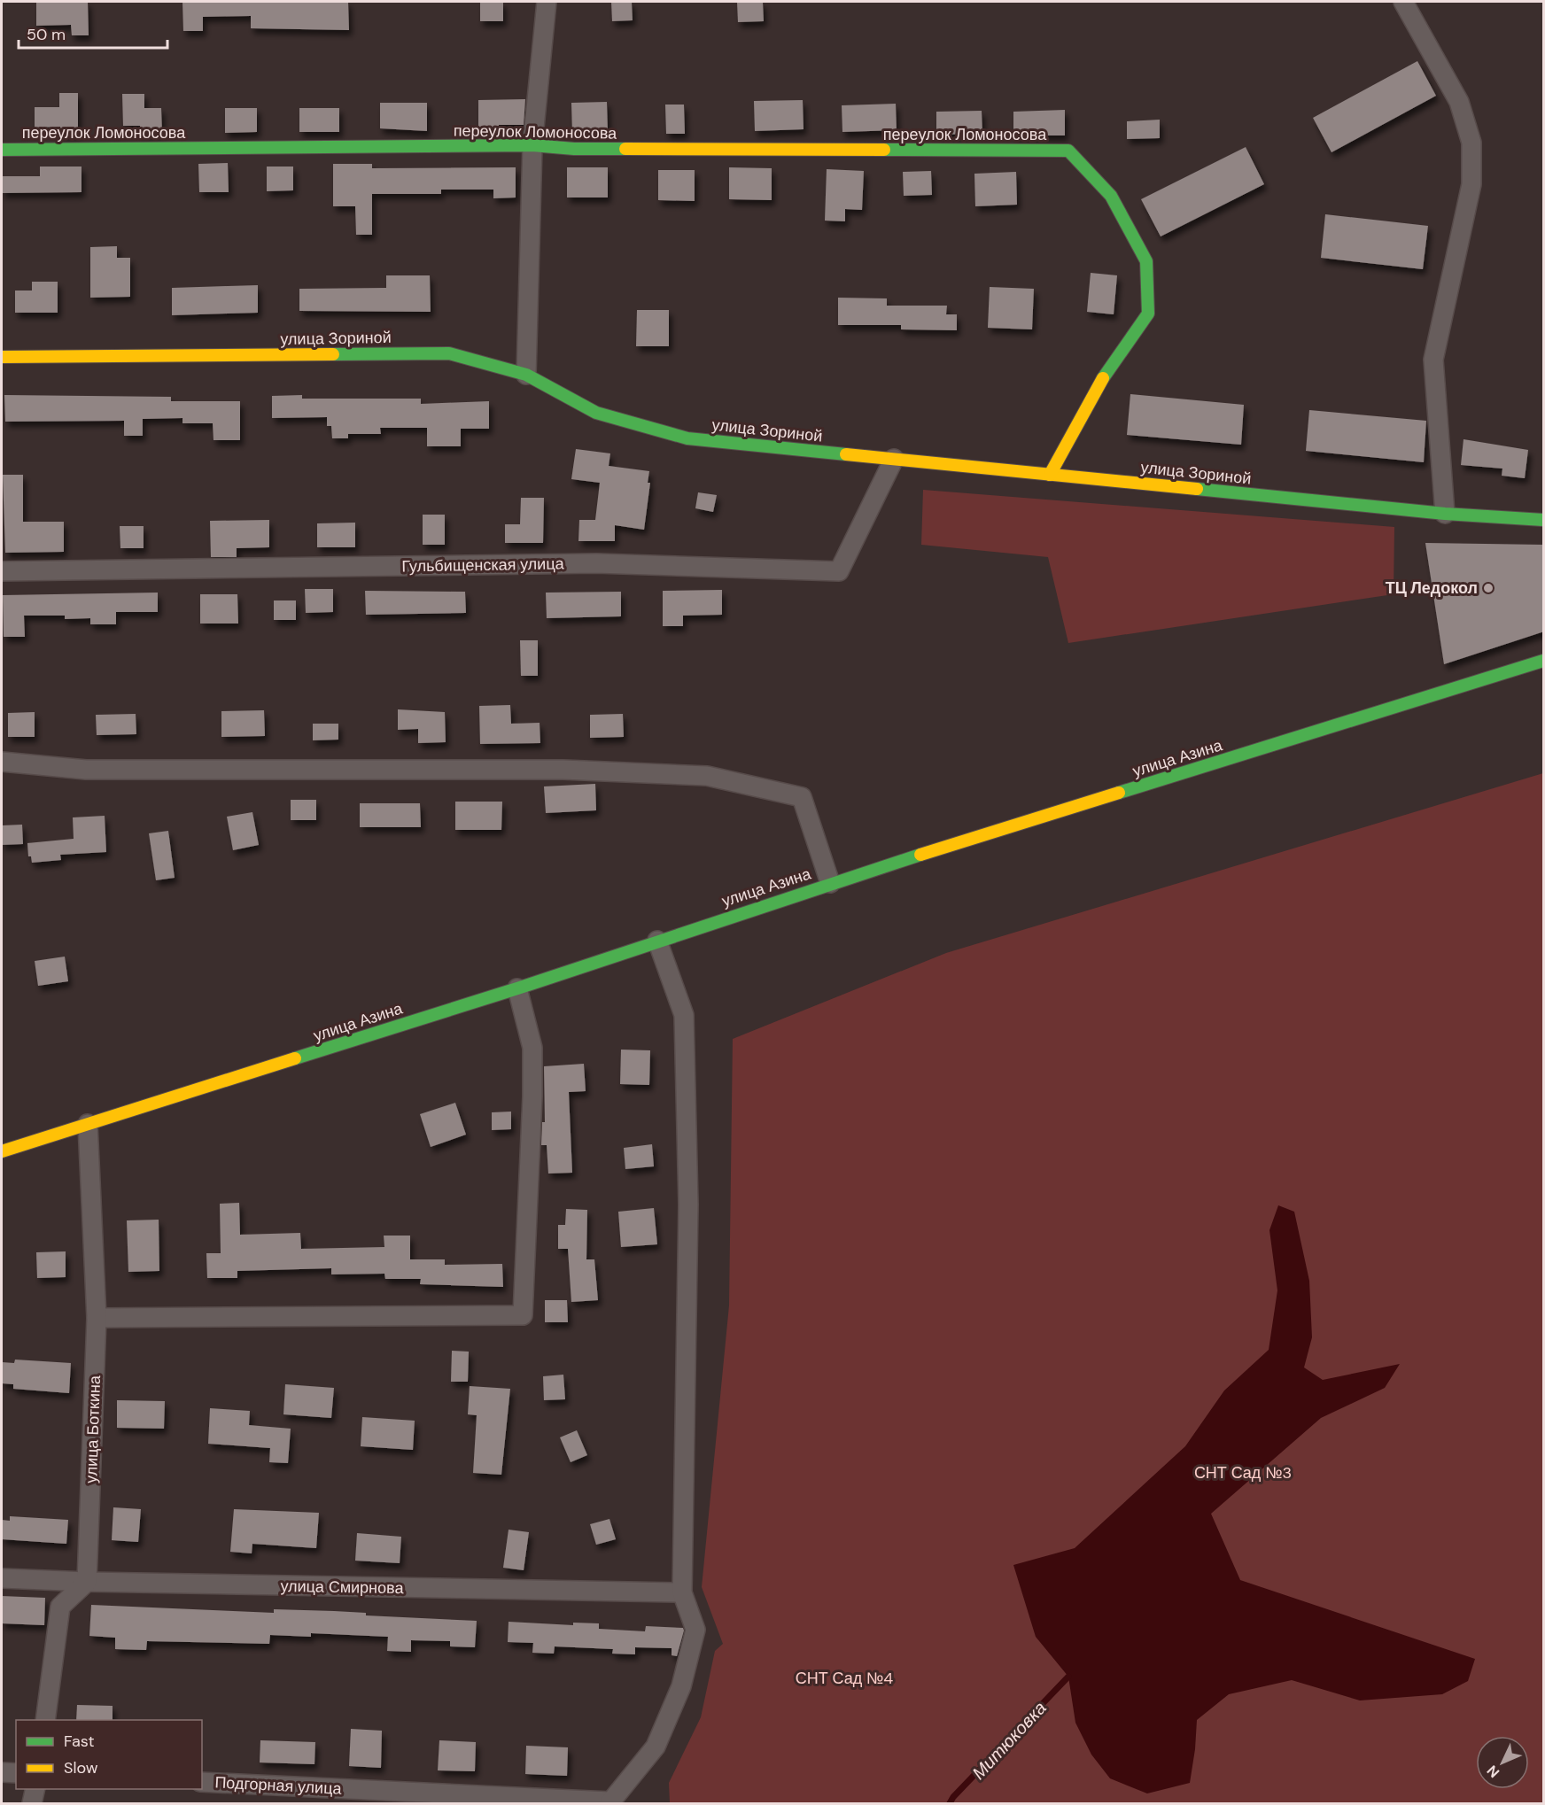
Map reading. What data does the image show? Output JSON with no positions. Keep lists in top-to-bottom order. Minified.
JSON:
{"streets":{"main road":["переулок Ломоносова","улица Зориной","улица Азина"],"street":["Гульбищенская улица","улица Боткина","улица Смирнова","Подгорная улица"]},"crossings":[["переулок Ломоносова","улица Зориной"],["улица Зориной","Гульбищенская улица"],["улица Азина","улица Боткина"],["улица Боткина","улица Смирнова"]],"water":["Митюковка"],"parks":["СНТ Сад №3","СНТ Сад №4"],"places":["ТЦ Ледокол"],"legend":["Fast","Slow"],"scale_bar":"50 m","north":"bottom left"}
